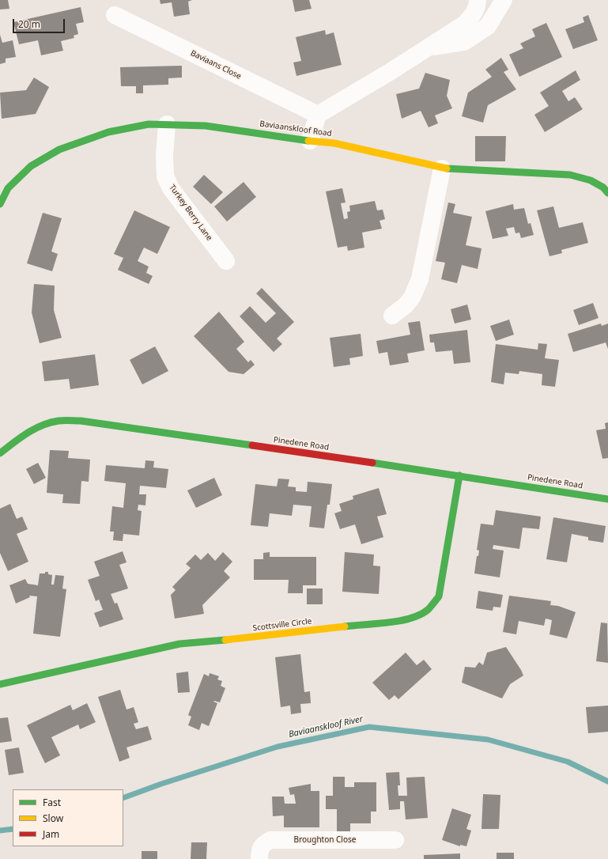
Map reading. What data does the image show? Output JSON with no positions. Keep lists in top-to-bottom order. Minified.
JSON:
{"streets":{"street":["Baviaans Close","Baviaanskloof Road","Turkey Berry Lane","Pinedene Road","Scottsville Circle","Broughton Close"]},"crossings":[["Baviaanskloof Road","Turkey Berry Lane"],["Pinedene Road","Scottsville Circle"]],"water":["Baviaanskloof River"],"legend":["Fast","Slow","Jam"],"scale_bar":"20 m"}
